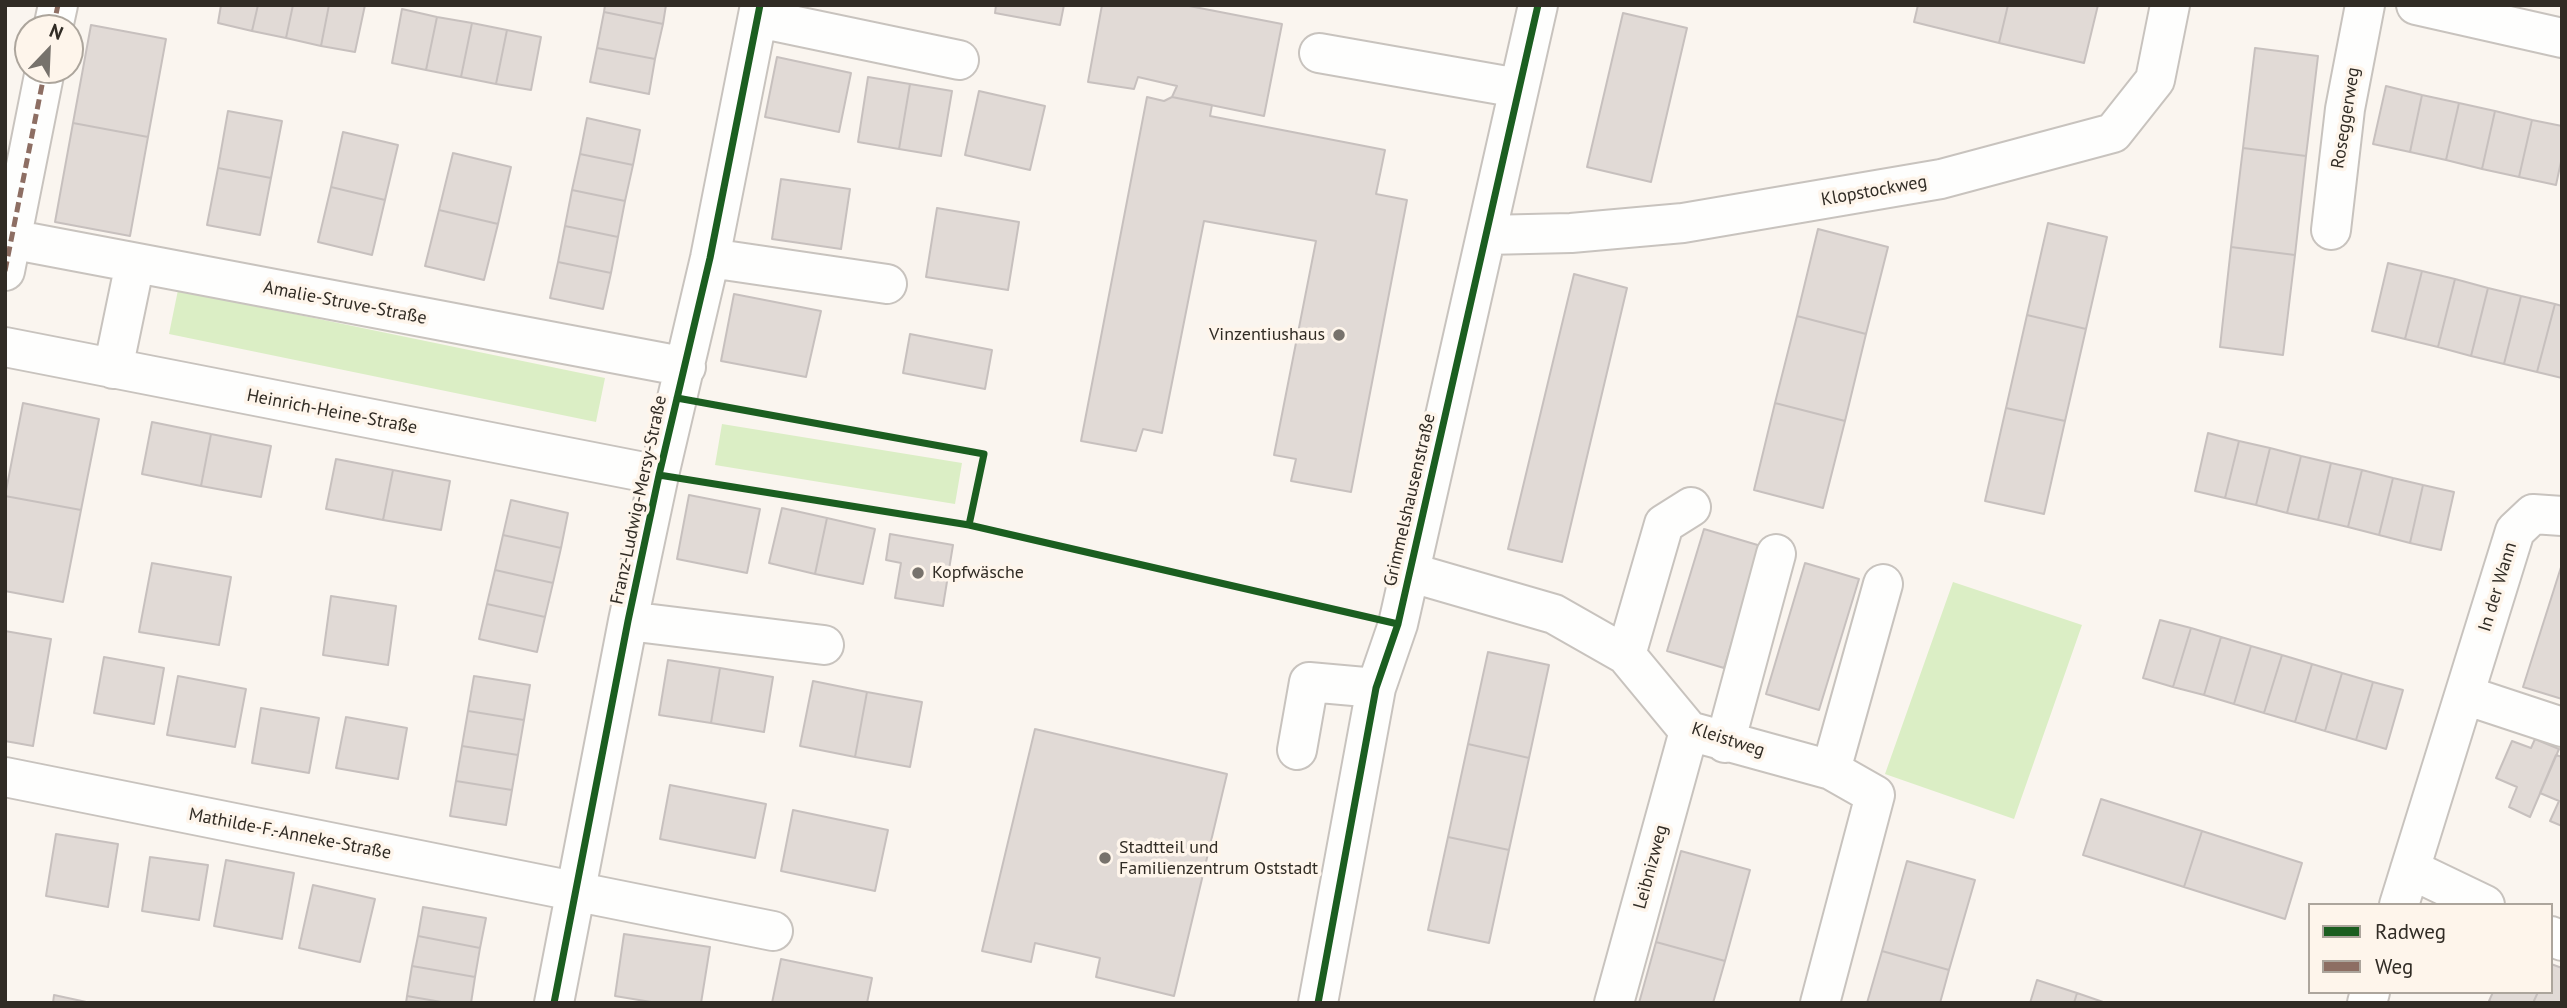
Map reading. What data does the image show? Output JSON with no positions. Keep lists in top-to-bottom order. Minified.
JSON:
{"streets":{"street":["Roseggerweg","Klopstockweg","Amalie-Struve-Straße","Heinrich-Heine-Straße","Franz-Ludwig-Mersy-Straße","Grimmelshausenstraße","In der Wann","Kleistweg","Mathilde-F.-Anneke-Straße","Leibnizweg"]},"crossings":[["Klopstockweg","Grimmelshausenstraße"],["Amalie-Struve-Straße","Franz-Ludwig-Mersy-Straße"],["Heinrich-Heine-Straße","Franz-Ludwig-Mersy-Straße"],["Franz-Ludwig-Mersy-Straße","Mathilde-F.-Anneke-Straße"],["Grimmelshausenstraße","Kleistweg"],["Kleistweg","Leibnizweg"]],"places":["Vinzentiushaus","Kopfwäsche","Stadtteil und Familienzentrum Oststadt"],"legend":["Radweg","Weg"],"north":"top right"}
